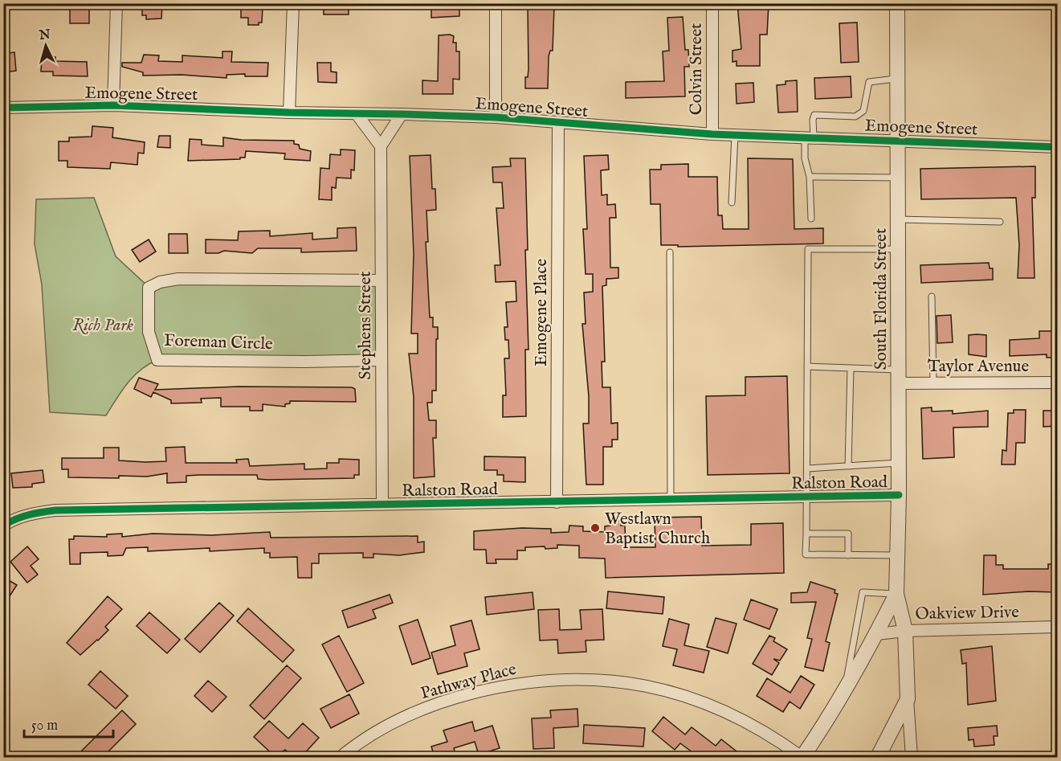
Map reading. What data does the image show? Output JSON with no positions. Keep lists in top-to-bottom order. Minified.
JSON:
{"streets":{"street":["Colvin Street","Emogene Street","South Florida Street","Emogene Place","Stephens Street","Foreman Circle","Taylor Avenue","Ralston Road","Oakview Drive","Pathway Place"]},"crossings":[["Colvin Street","Emogene Street"],["Emogene Street","South Florida Street"],["Emogene Street","Emogene Place"],["South Florida Street","Taylor Avenue"],["South Florida Street","Ralston Road"],["South Florida Street","Oakview Drive"],["South Florida Street","Pathway Place"],["Emogene Place","Ralston Road"],["Stephens Street","Foreman Circle"],["Stephens Street","Ralston Road"]],"parks":["Rich Park"],"places":["Westlawn Baptist Church"],"scale_bar":"50 m","north":"top"}
